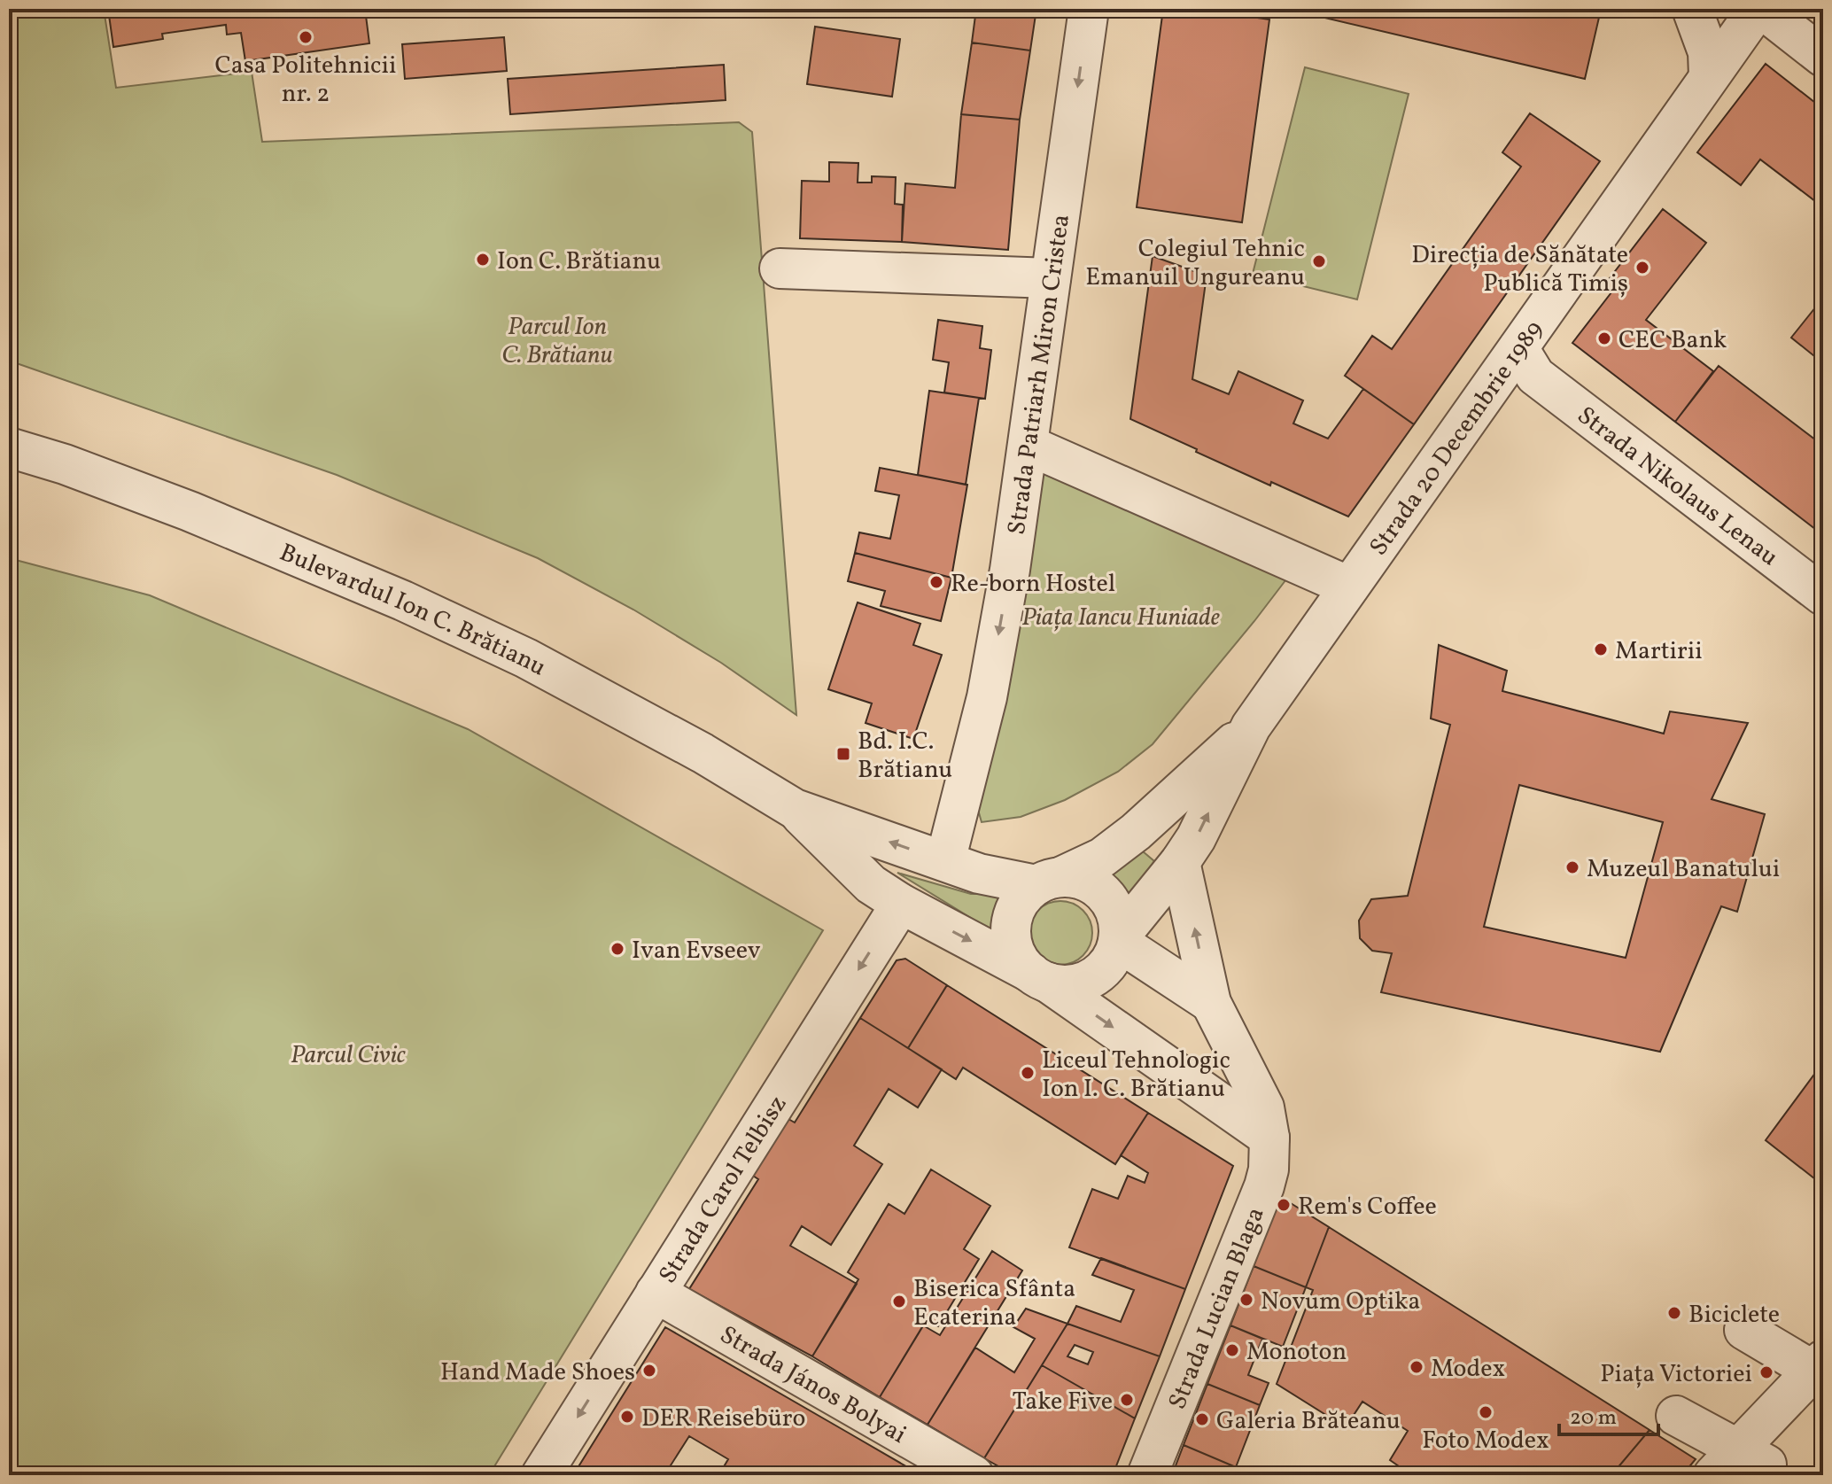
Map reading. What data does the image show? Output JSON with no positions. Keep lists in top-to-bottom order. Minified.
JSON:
{"streets":{"street":["Strada Patriarh Miron Cristea","Strada 20 Decembrie 1989","Strada Nikolaus Lenau","Bulevardul Ion C. Brătianu","Strada Carol Telbisz","Strada Lucian Blaga","Strada János Bolyai"]},"crossings":[["Strada Patriarh Miron Cristea","Bulevardul Ion C. Brătianu"],["Strada 20 Decembrie 1989","Strada Nikolaus Lenau"],["Strada 20 Decembrie 1989","Bulevardul Ion C. Brătianu"],["Bulevardul Ion C. Brătianu","Strada Carol Telbisz"],["Strada Carol Telbisz","Strada János Bolyai"]],"one_way":["Strada Patriarh Miron Cristea","Strada Carol Telbisz"],"parks":["Parcul Ion C. Brătianu","Piața Iancu Huniade","Parcul Civic"],"places":{"other":["Casa Politehnicii nr. 2","Ion C. Brătianu","Colegiul Tehnic Emanuil Ungureanu","Direcția de Sănătate Publică Timiș","CEC Bank","Re-born Hostel","Martirii","Muzeul Banatului","Ivan Evseev","Liceul Tehnologic Ion I. C. Brătianu","Rem's Coffee","Novum Optika","Biserica Sfânta Ecaterina","Biciclete","Monoton","Modex","Hand Made Shoes","Piața Victoriei","Take Five","Foto Modex","DER Reisebüro","Galeria Brăteanu"],"transit":["Bd. I.C. Brătianu"]},"scale_bar":"20 m"}
